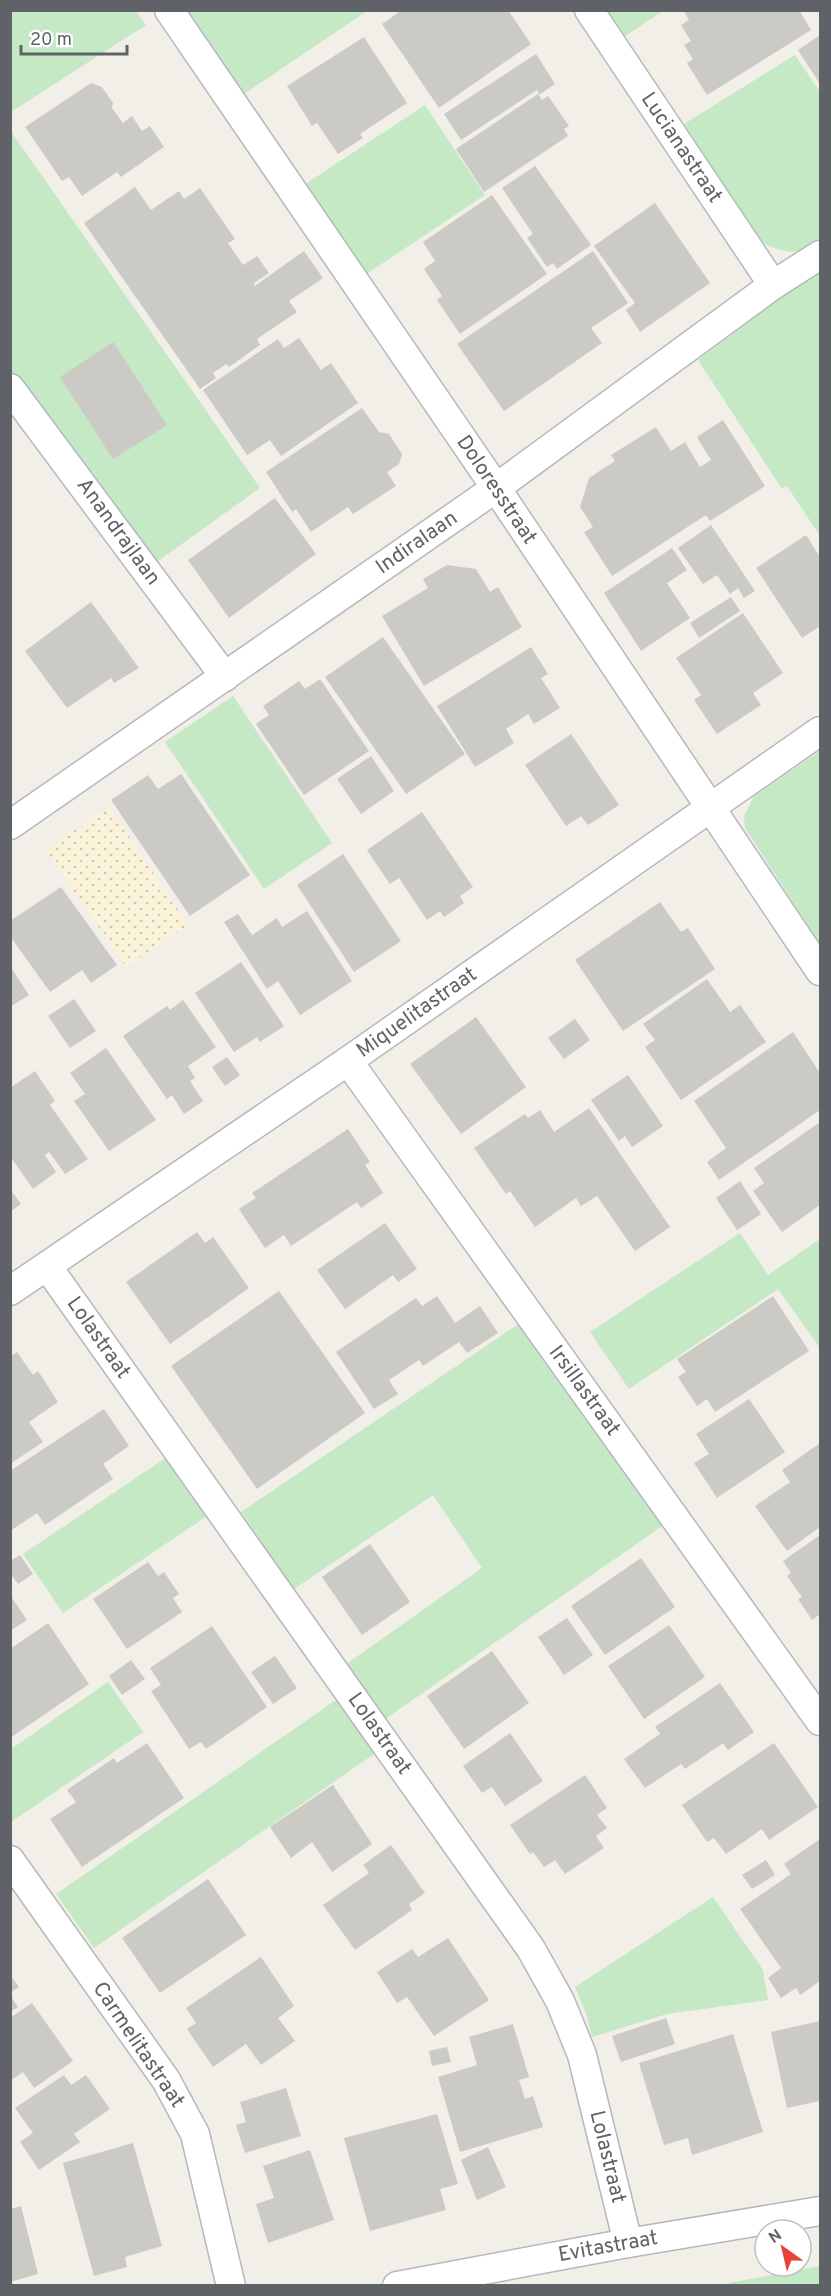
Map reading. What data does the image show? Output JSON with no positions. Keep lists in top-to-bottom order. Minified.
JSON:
{"streets":{"street":["Lucianastraat","Doloresstraat","Anandrajlaan","Indiralaan","Miquelitastraat","Lolastraat","Irsillastraat","Carmelitastraat","Evitastraat"]},"crossings":[["Lucianastraat","Indiralaan"],["Doloresstraat","Indiralaan"],["Doloresstraat","Miquelitastraat"],["Anandrajlaan","Indiralaan"],["Miquelitastraat","Lolastraat"],["Miquelitastraat","Irsillastraat"],["Lolastraat","Evitastraat"]],"scale_bar":"20 m","north":"top left"}
